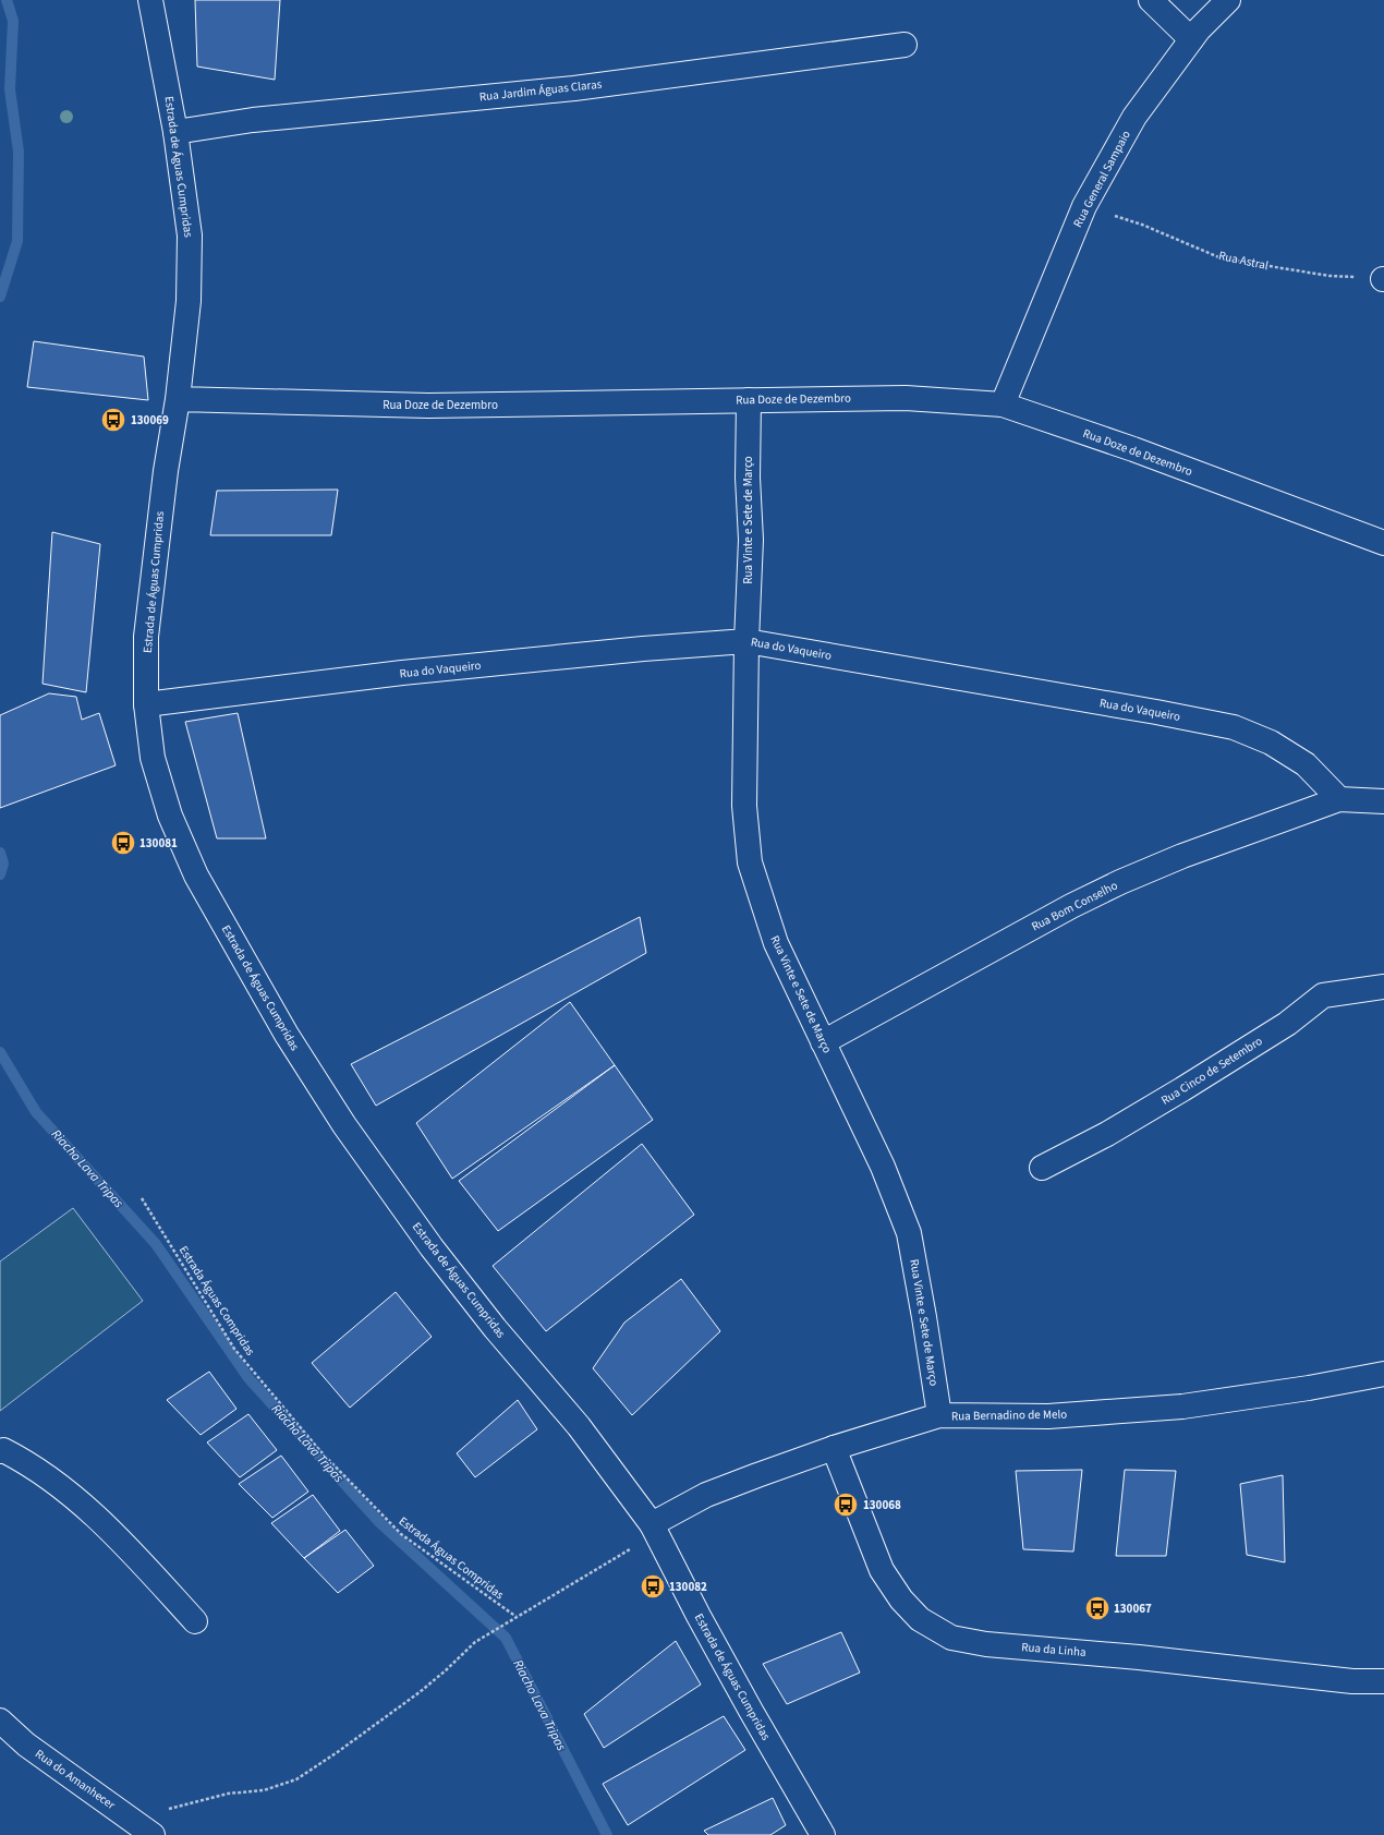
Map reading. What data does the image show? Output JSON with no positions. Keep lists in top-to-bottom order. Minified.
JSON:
{"streets":{"street":["Rua Jardim Águas Claras","Estrada de Águas Cumpridas","Rua General Sampaio","Rua Doze de Dezembro","Rua Vinte e Sete de Março","Rua do Vaqueiro","Rua Bom Conselho","Rua Cinco de Setembro","Rua Bernadino de Melo","Rua da Linha","Rua do Amanhecer"],"path":["Rua Astral","Estrada Águas Compridas"]},"crossings":[["Rua Jardim Águas Claras","Estrada de Águas Cumpridas"],["Estrada de Águas Cumpridas","Rua Doze de Dezembro"],["Estrada de Águas Cumpridas","Rua do Vaqueiro"],["Estrada de Águas Cumpridas","Rua Bernadino de Melo"],["Rua General Sampaio","Rua Astral"],["Rua General Sampaio","Rua Doze de Dezembro"],["Rua Doze de Dezembro","Rua Vinte e Sete de Março"],["Rua Vinte e Sete de Março","Rua do Vaqueiro"],["Rua Vinte e Sete de Março","Rua Bom Conselho"],["Rua Vinte e Sete de Março","Rua Bernadino de Melo"],["Rua do Vaqueiro","Rua Bom Conselho"],["Rua Bernadino de Melo","Rua da Linha"]],"water":["Riacho Lava Tripas"],"places":{"bus stop":["130069","130081","130068","130082","130067"]}}
